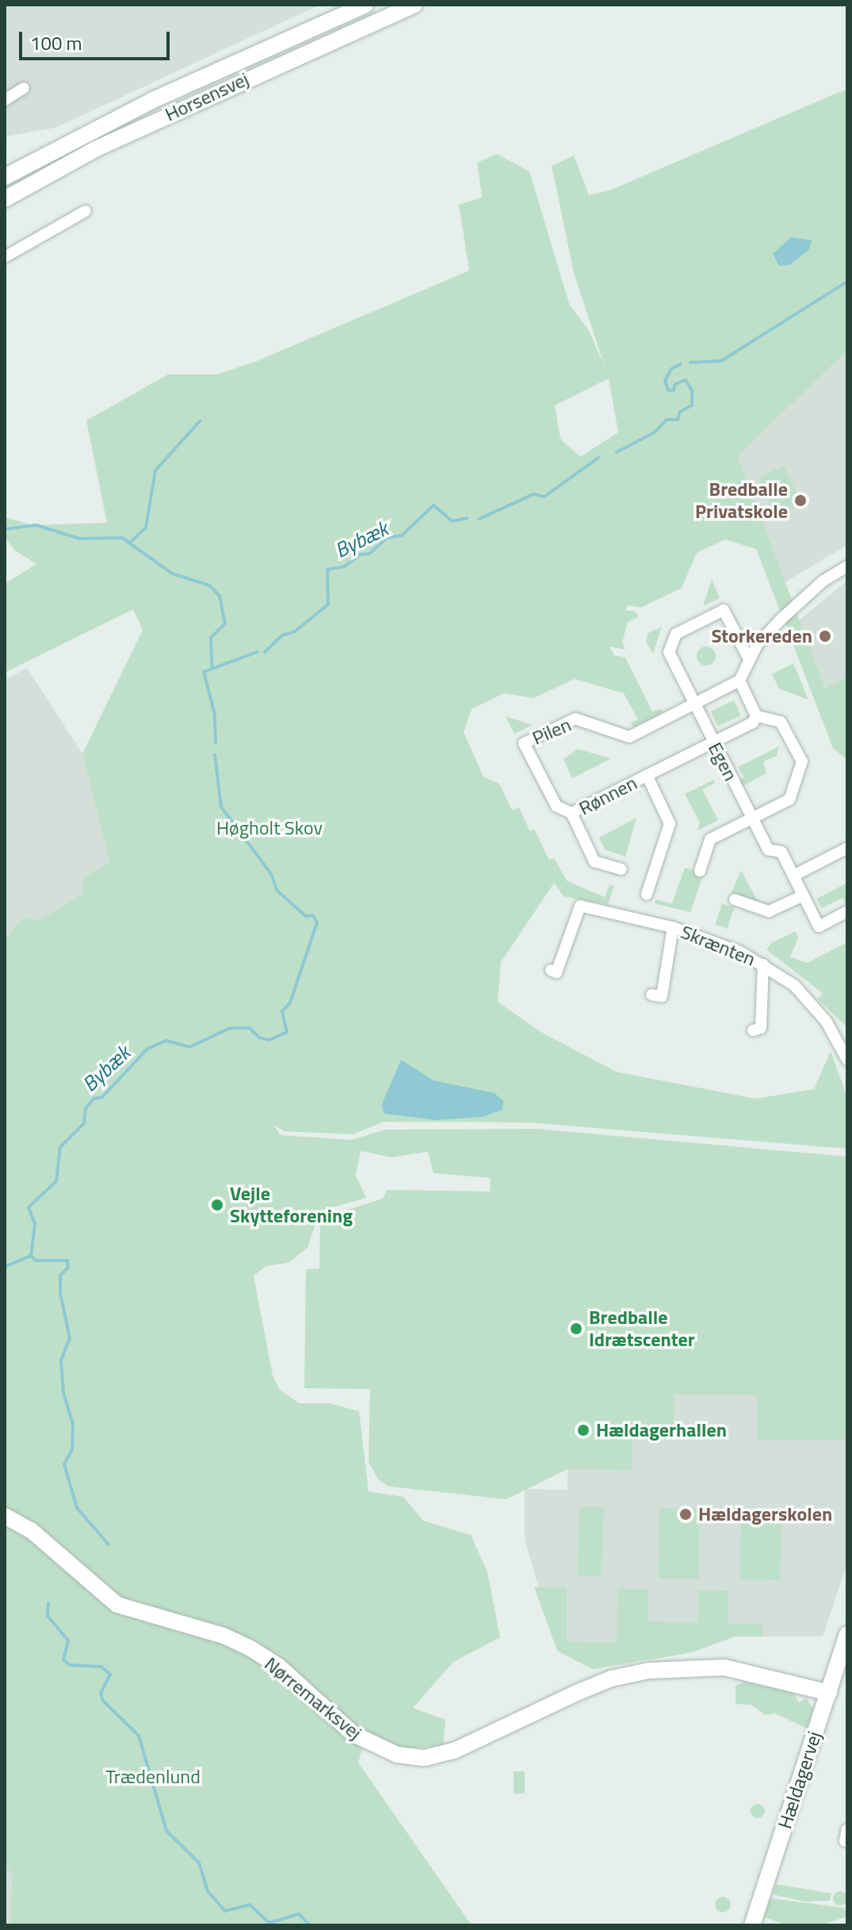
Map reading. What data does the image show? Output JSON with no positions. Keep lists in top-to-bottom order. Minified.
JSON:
{"streets":{"street":["Horsensvej","Pilen","Egen","Rønnen","Skrænten","Nørremarksvej","Hældagervej"]},"crossings":[["Pilen","Egen"],["Pilen","Rønnen"],["Egen","Rønnen"],["Nørremarksvej","Hældagervej"]],"water":["Bybæk"],"parks":["Høgholt Skov","Trædenlund"],"places":["Bredballe Privatskole","Storkereden","Vejle Skytteforening","Bredballe Idrætscenter","Hældagerhallen","Hældagerskolen"],"scale_bar":"100 m"}
